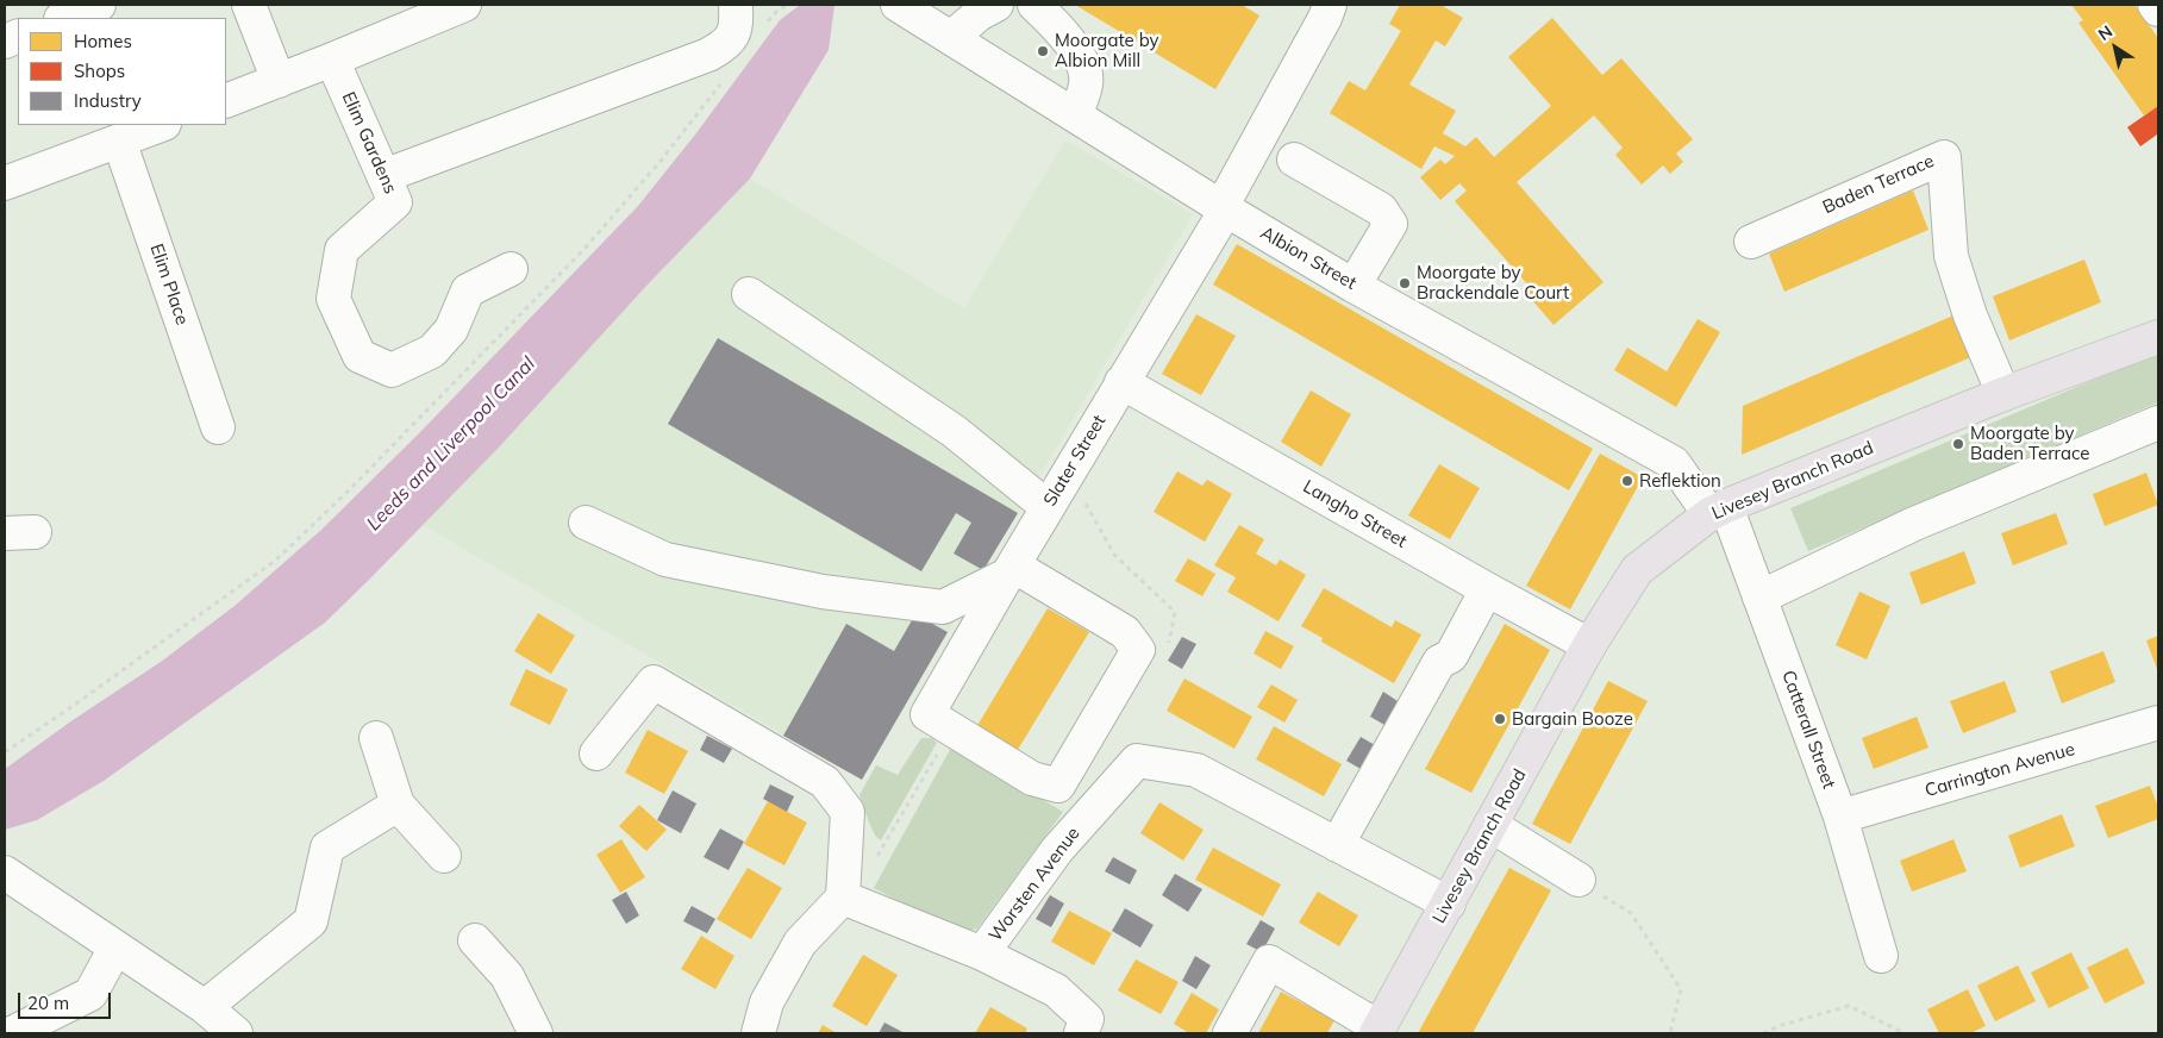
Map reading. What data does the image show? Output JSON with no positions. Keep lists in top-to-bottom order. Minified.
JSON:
{"streets":{"main road":["Livesey Branch Road"],"street":["Elim Gardens","Baden Terrace","Albion Street","Elim Place","Slater Street","Langho Street","Catterall Street","Carrington Avenue","Worsten Avenue"]},"crossings":[["Baden Terrace","Livesey Branch Road"],["Albion Street","Slater Street"],["Albion Street","Livesey Branch Road"],["Albion Street","Catterall Street"],["Slater Street","Langho Street"],["Livesey Branch Road","Langho Street"],["Livesey Branch Road","Catterall Street"],["Livesey Branch Road","Worsten Avenue"],["Catterall Street","Carrington Avenue"]],"water":["Leeds and Liverpool Canal"],"places":["Moorgate by Albion Mill","Moorgate by Brackendale Court","Moorgate by Baden Terrace","Reflektion","Bargain Booze"],"legend":["Homes","Shops","Industry"],"scale_bar":"20 m","north":"top left"}
